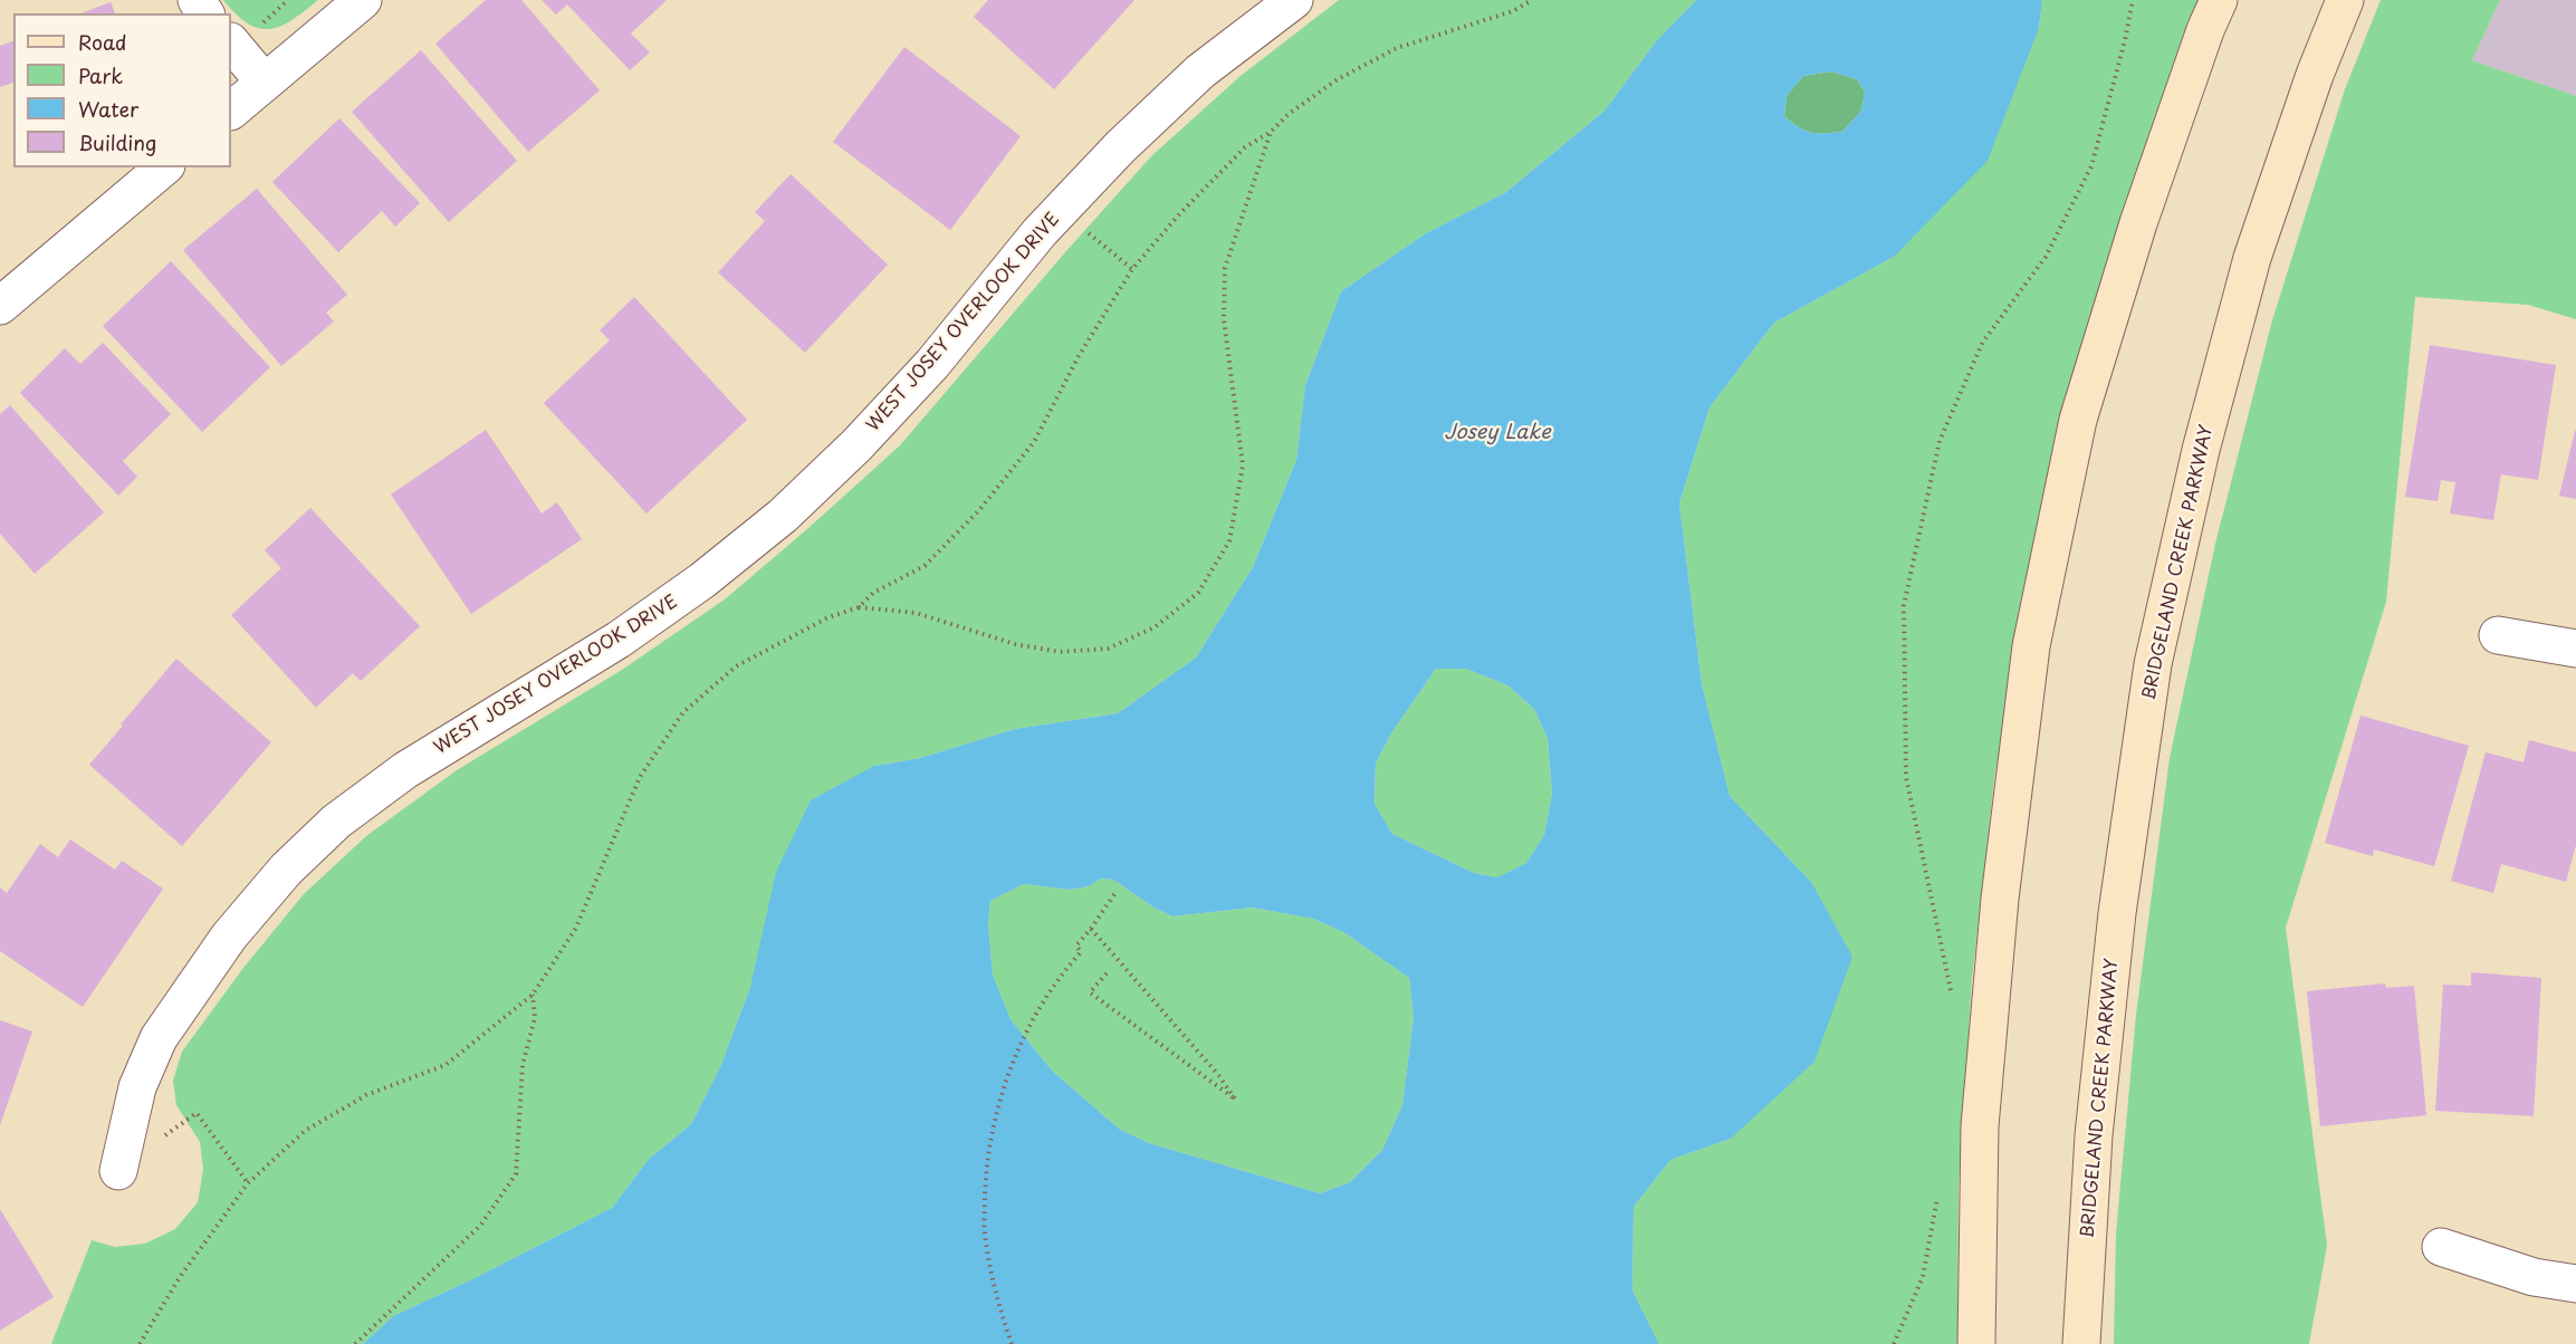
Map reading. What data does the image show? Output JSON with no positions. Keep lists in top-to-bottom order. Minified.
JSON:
{"streets":{"main road":["BRIDGELAND CREEK PARKWAY"],"street":["WEST JOSEY OVERLOOK DRIVE"]},"water":["Josey Lake"],"legend":["Road","Park","Water","Building"]}
